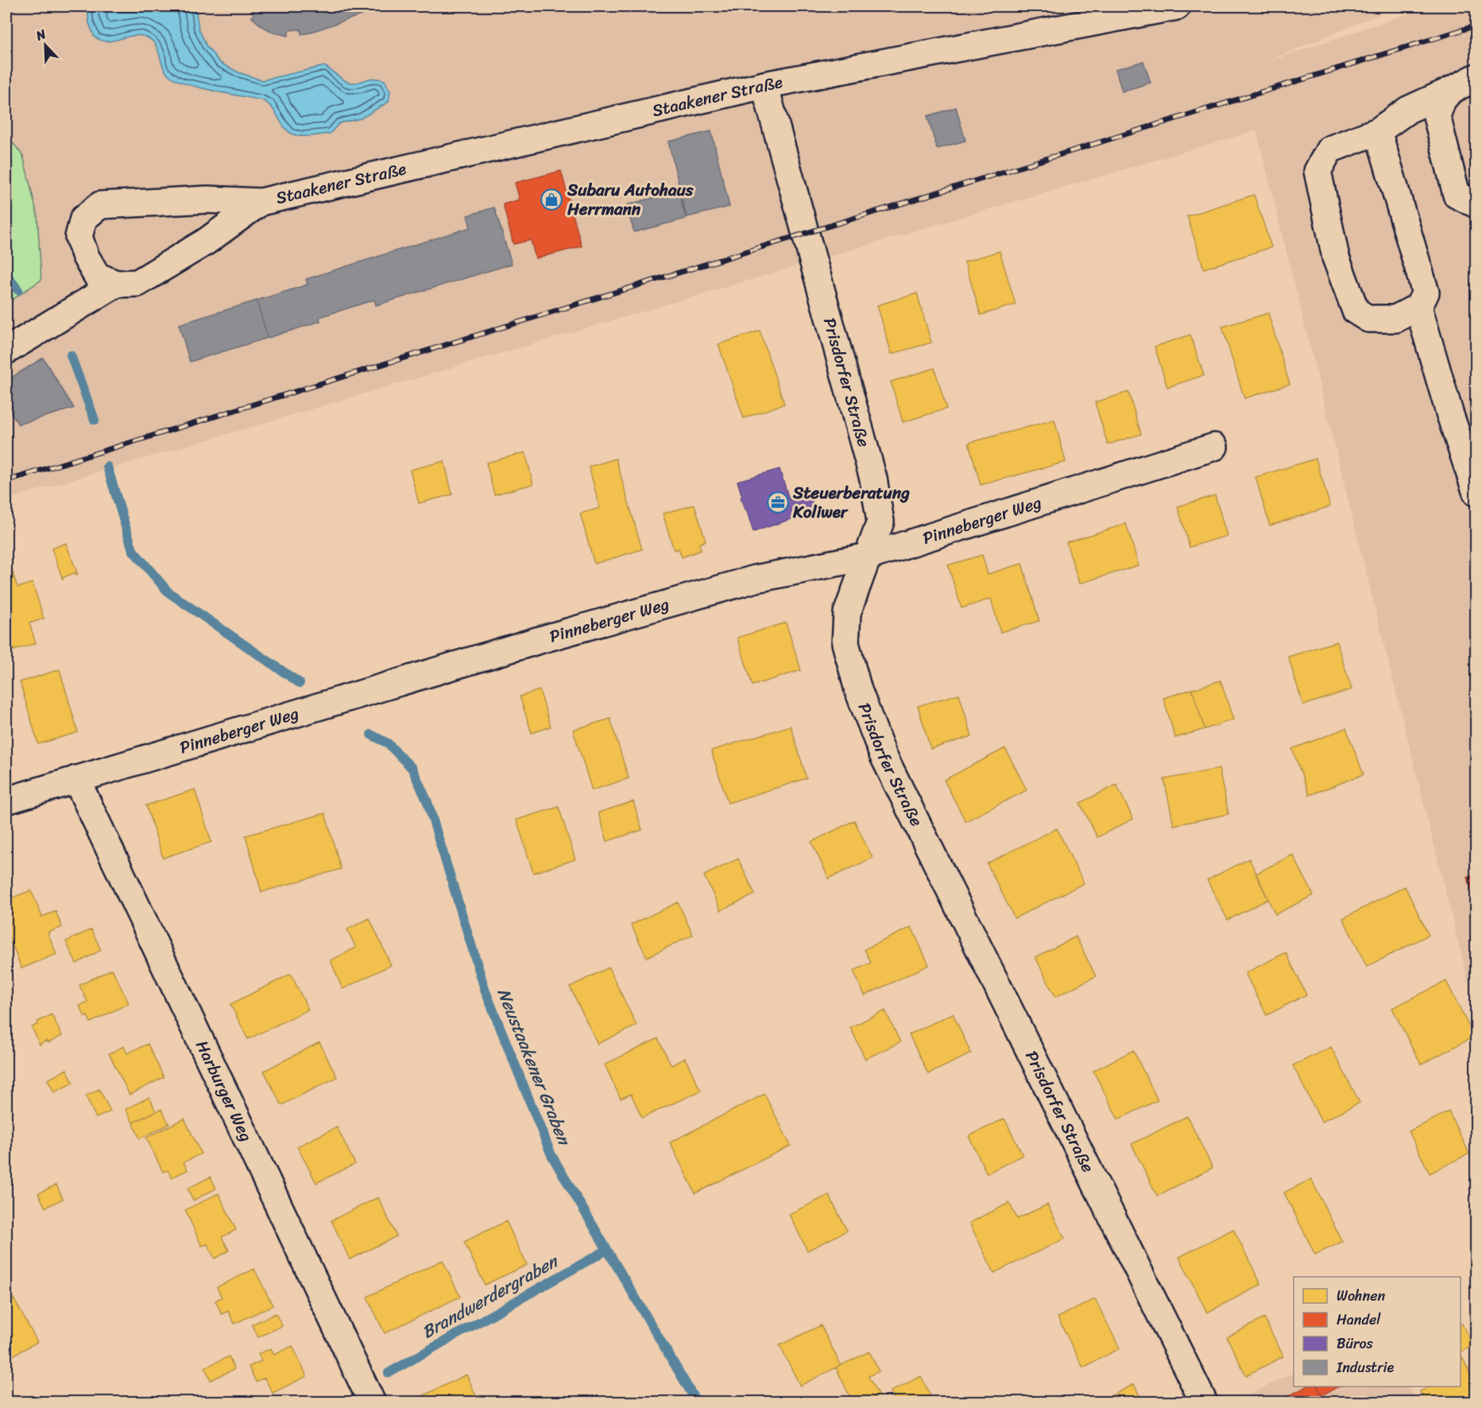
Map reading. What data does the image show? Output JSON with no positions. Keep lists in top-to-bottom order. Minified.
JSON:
{"streets":{"street":["Staakener Straße","Prisdorfer Straße","Pinneberger Weg","Harburger Weg"]},"crossings":[["Staakener Straße","Prisdorfer Straße"],["Prisdorfer Straße","Pinneberger Weg"],["Pinneberger Weg","Harburger Weg"]],"water":["Neustaakener Graben","Brandwerdergraben"],"places":{"shop":["Subaru Autohaus Herrmann"],"office":["Steuerberatung Koliwer"]},"legend":["Wohnen","Handel","Büros","Industrie"],"north":"top left"}
